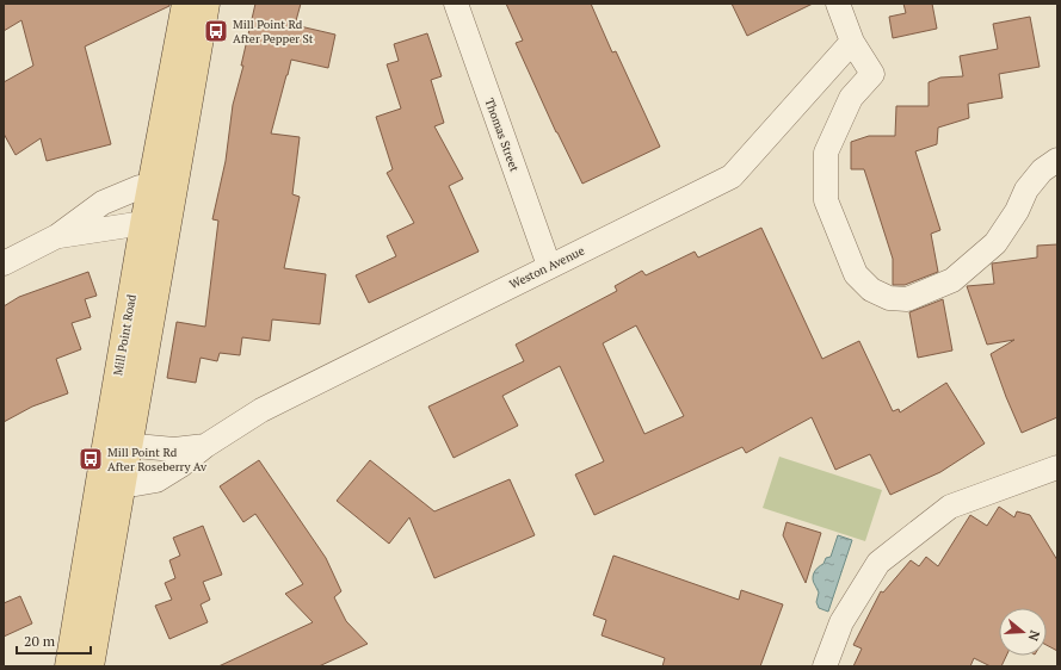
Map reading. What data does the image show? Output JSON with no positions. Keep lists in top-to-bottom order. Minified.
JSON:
{"streets":{"main road":["Mill Point Road"],"street":["Thomas Street","Weston Avenue"]},"crossings":[["Thomas Street","Weston Avenue"],["Weston Avenue","Mill Point Road"]],"places":{"bus stop":["Mill Point Rd After Pepper St","Mill Point Rd After Roseberry Av"]},"scale_bar":"20 m","north":"right"}
